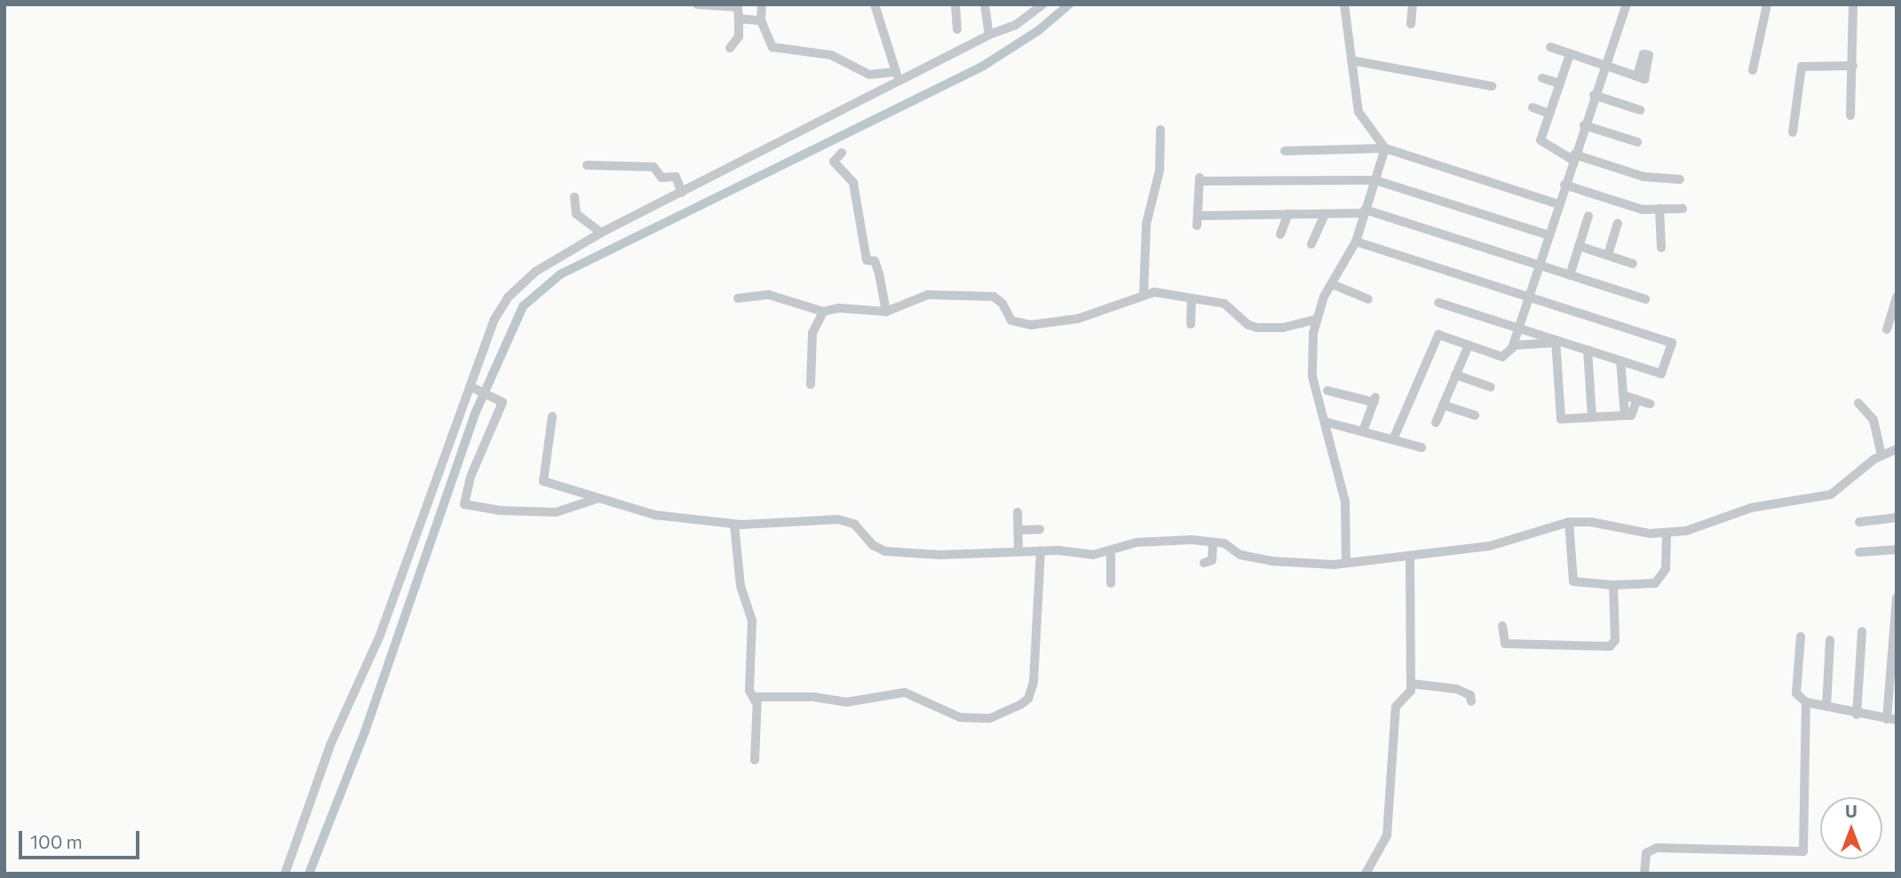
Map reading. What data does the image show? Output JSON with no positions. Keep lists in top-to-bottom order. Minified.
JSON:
{"scale_bar":"100 m","north":"top"}
